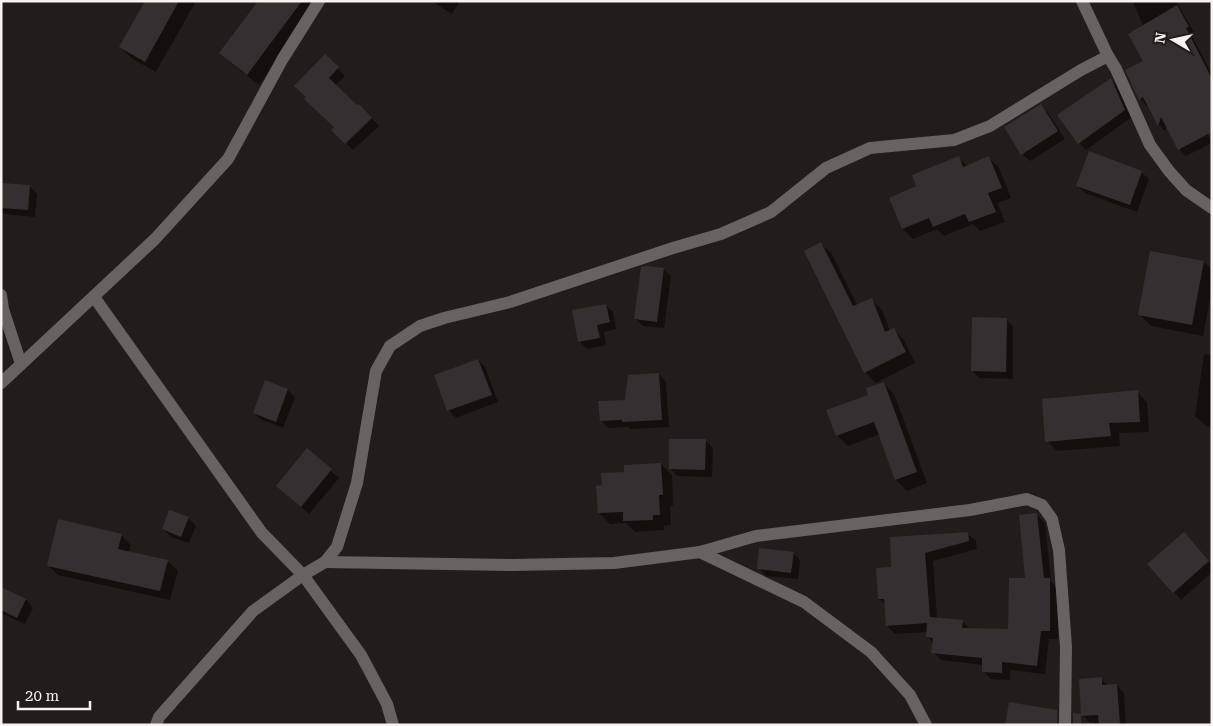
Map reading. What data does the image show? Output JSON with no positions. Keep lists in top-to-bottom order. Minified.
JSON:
{"scale_bar":"20 m","north":"left"}
